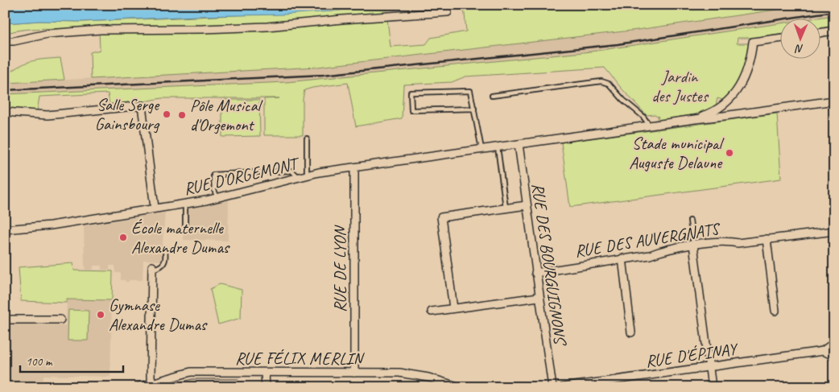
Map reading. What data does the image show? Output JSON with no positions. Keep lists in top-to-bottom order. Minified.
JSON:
{"streets":{"street":["RUE D'ORGEMONT","RUE DES AUVERGNATS","RUE DES BOURGUIGNONS","RUE DE LYON","RUE D'ÉPINAY","RUE FÉLIX MERLIN"]},"crossings":[["RUE D'ORGEMONT","RUE DES BOURGUIGNONS"],["RUE D'ORGEMONT","RUE DE LYON"],["RUE DES AUVERGNATS","RUE DES BOURGUIGNONS"],["RUE DE LYON","RUE FÉLIX MERLIN"]],"parks":["Jardin des Justes"],"places":["Salle Serge Gainsbourg","Pôle Musical d'Orgemont","Stade municipal Auguste Delaune","École maternelle Alexandre Dumas","Gymnase Alexandre Dumas"],"scale_bar":"100 m","north":"bottom"}
